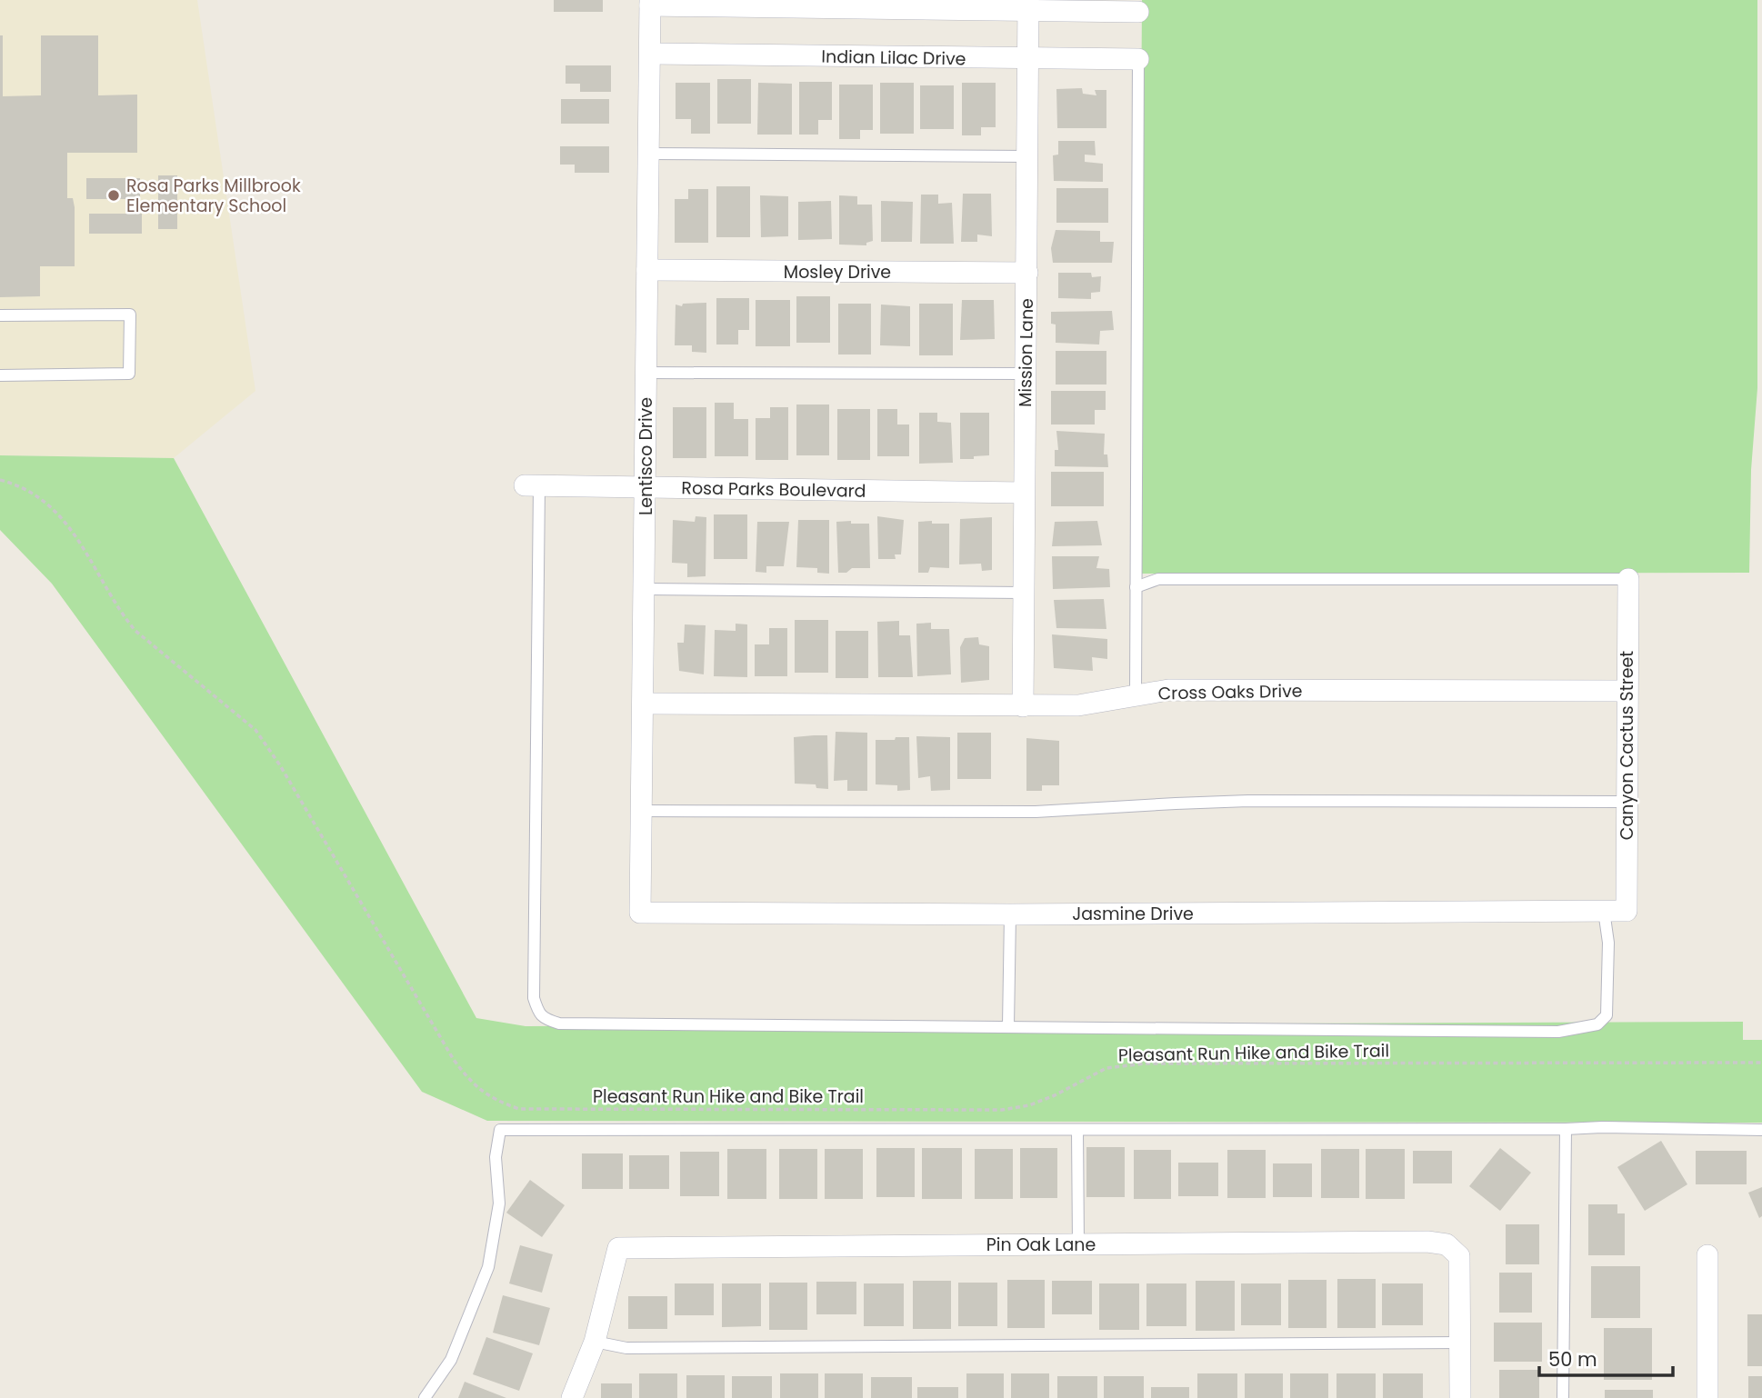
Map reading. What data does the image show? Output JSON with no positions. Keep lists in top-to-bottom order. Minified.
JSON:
{"streets":{"street":["Indian Lilac Drive","Mosley Drive","Mission Lane","Lentisco Drive","Rosa Parks Boulevard","Cross Oaks Drive","Canyon Cactus Street","Jasmine Drive","Pin Oak Lane"],"path":["Pleasant Run Hike and Bike Trail"]},"crossings":[["Indian Lilac Drive","Mission Lane"],["Indian Lilac Drive","Lentisco Drive"],["Mosley Drive","Mission Lane"],["Mosley Drive","Lentisco Drive"],["Mission Lane","Rosa Parks Boulevard"],["Mission Lane","Cross Oaks Drive"],["Lentisco Drive","Rosa Parks Boulevard"],["Lentisco Drive","Cross Oaks Drive"],["Lentisco Drive","Jasmine Drive"],["Cross Oaks Drive","Canyon Cactus Street"],["Canyon Cactus Street","Jasmine Drive"]],"places":["Rosa Parks Millbrook Elementary School"],"scale_bar":"50 m"}
